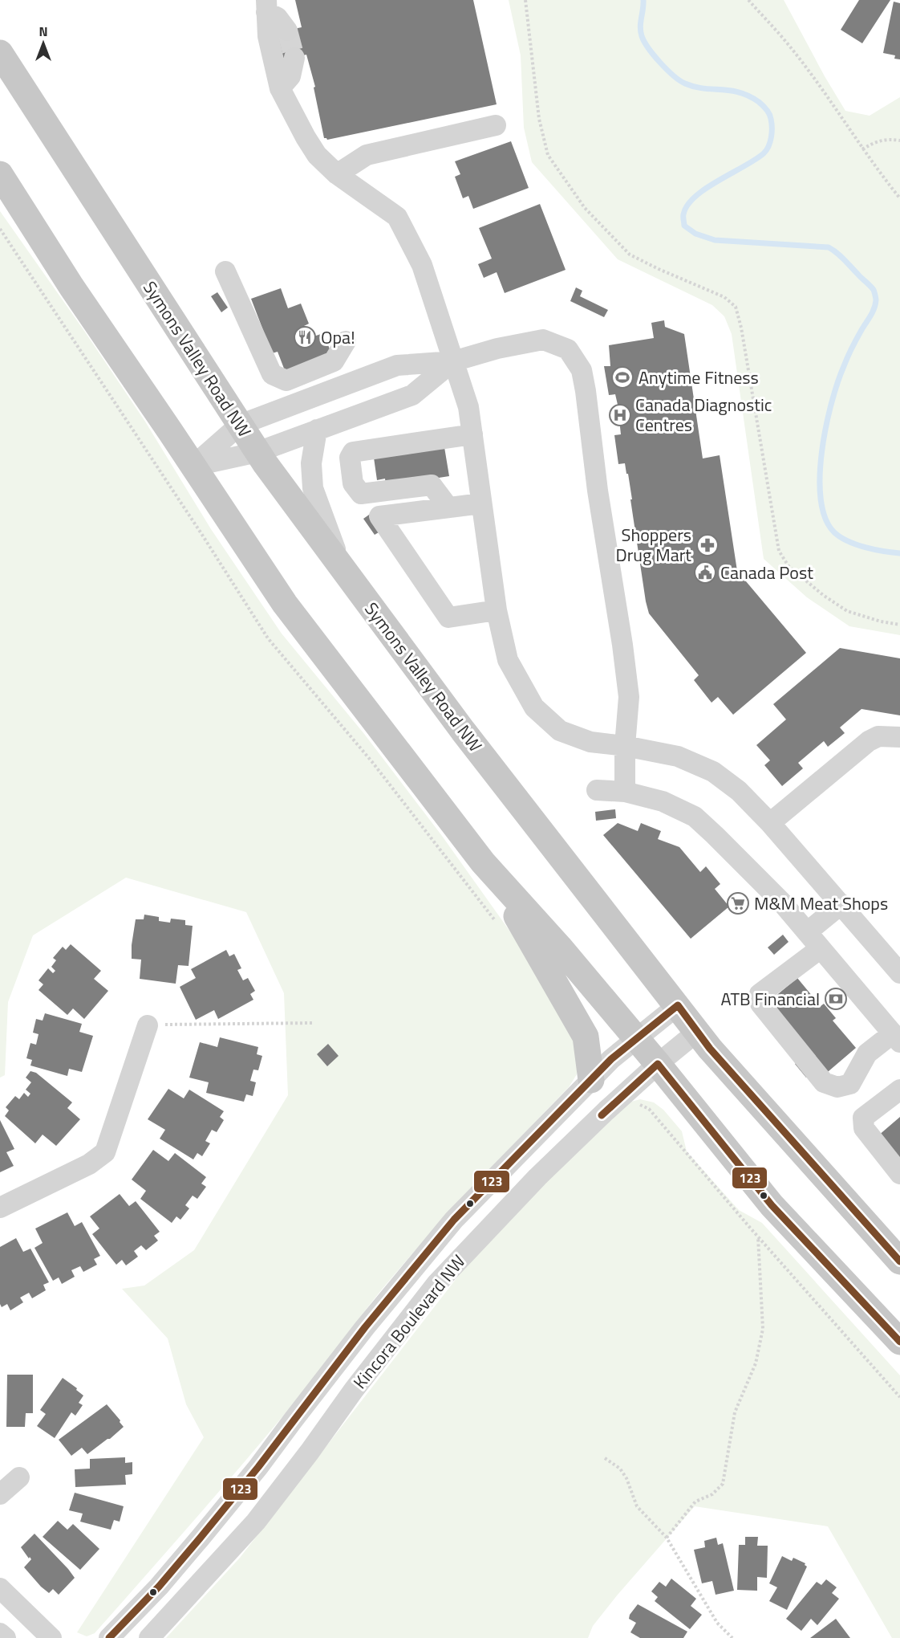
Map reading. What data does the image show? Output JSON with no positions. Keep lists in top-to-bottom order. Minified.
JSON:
{"streets":{"main road":["Symons Valley Road NW"],"street":["Kincora Boulevard NW"]},"crossings":[["Symons Valley Road NW","Kincora Boulevard NW"]],"places":{"restaurant":["Opa!"],"sports":["Anytime Fitness"],"hospital":["Canada Diagnostic Centres"],"pharmacy":["Shoppers Drug Mart"],"public building":["Canada Post"],"supermarket":["M&M Meat Shops"],"bank":["ATB Financial"]},"lines":["transit line 123"],"north":"top"}
